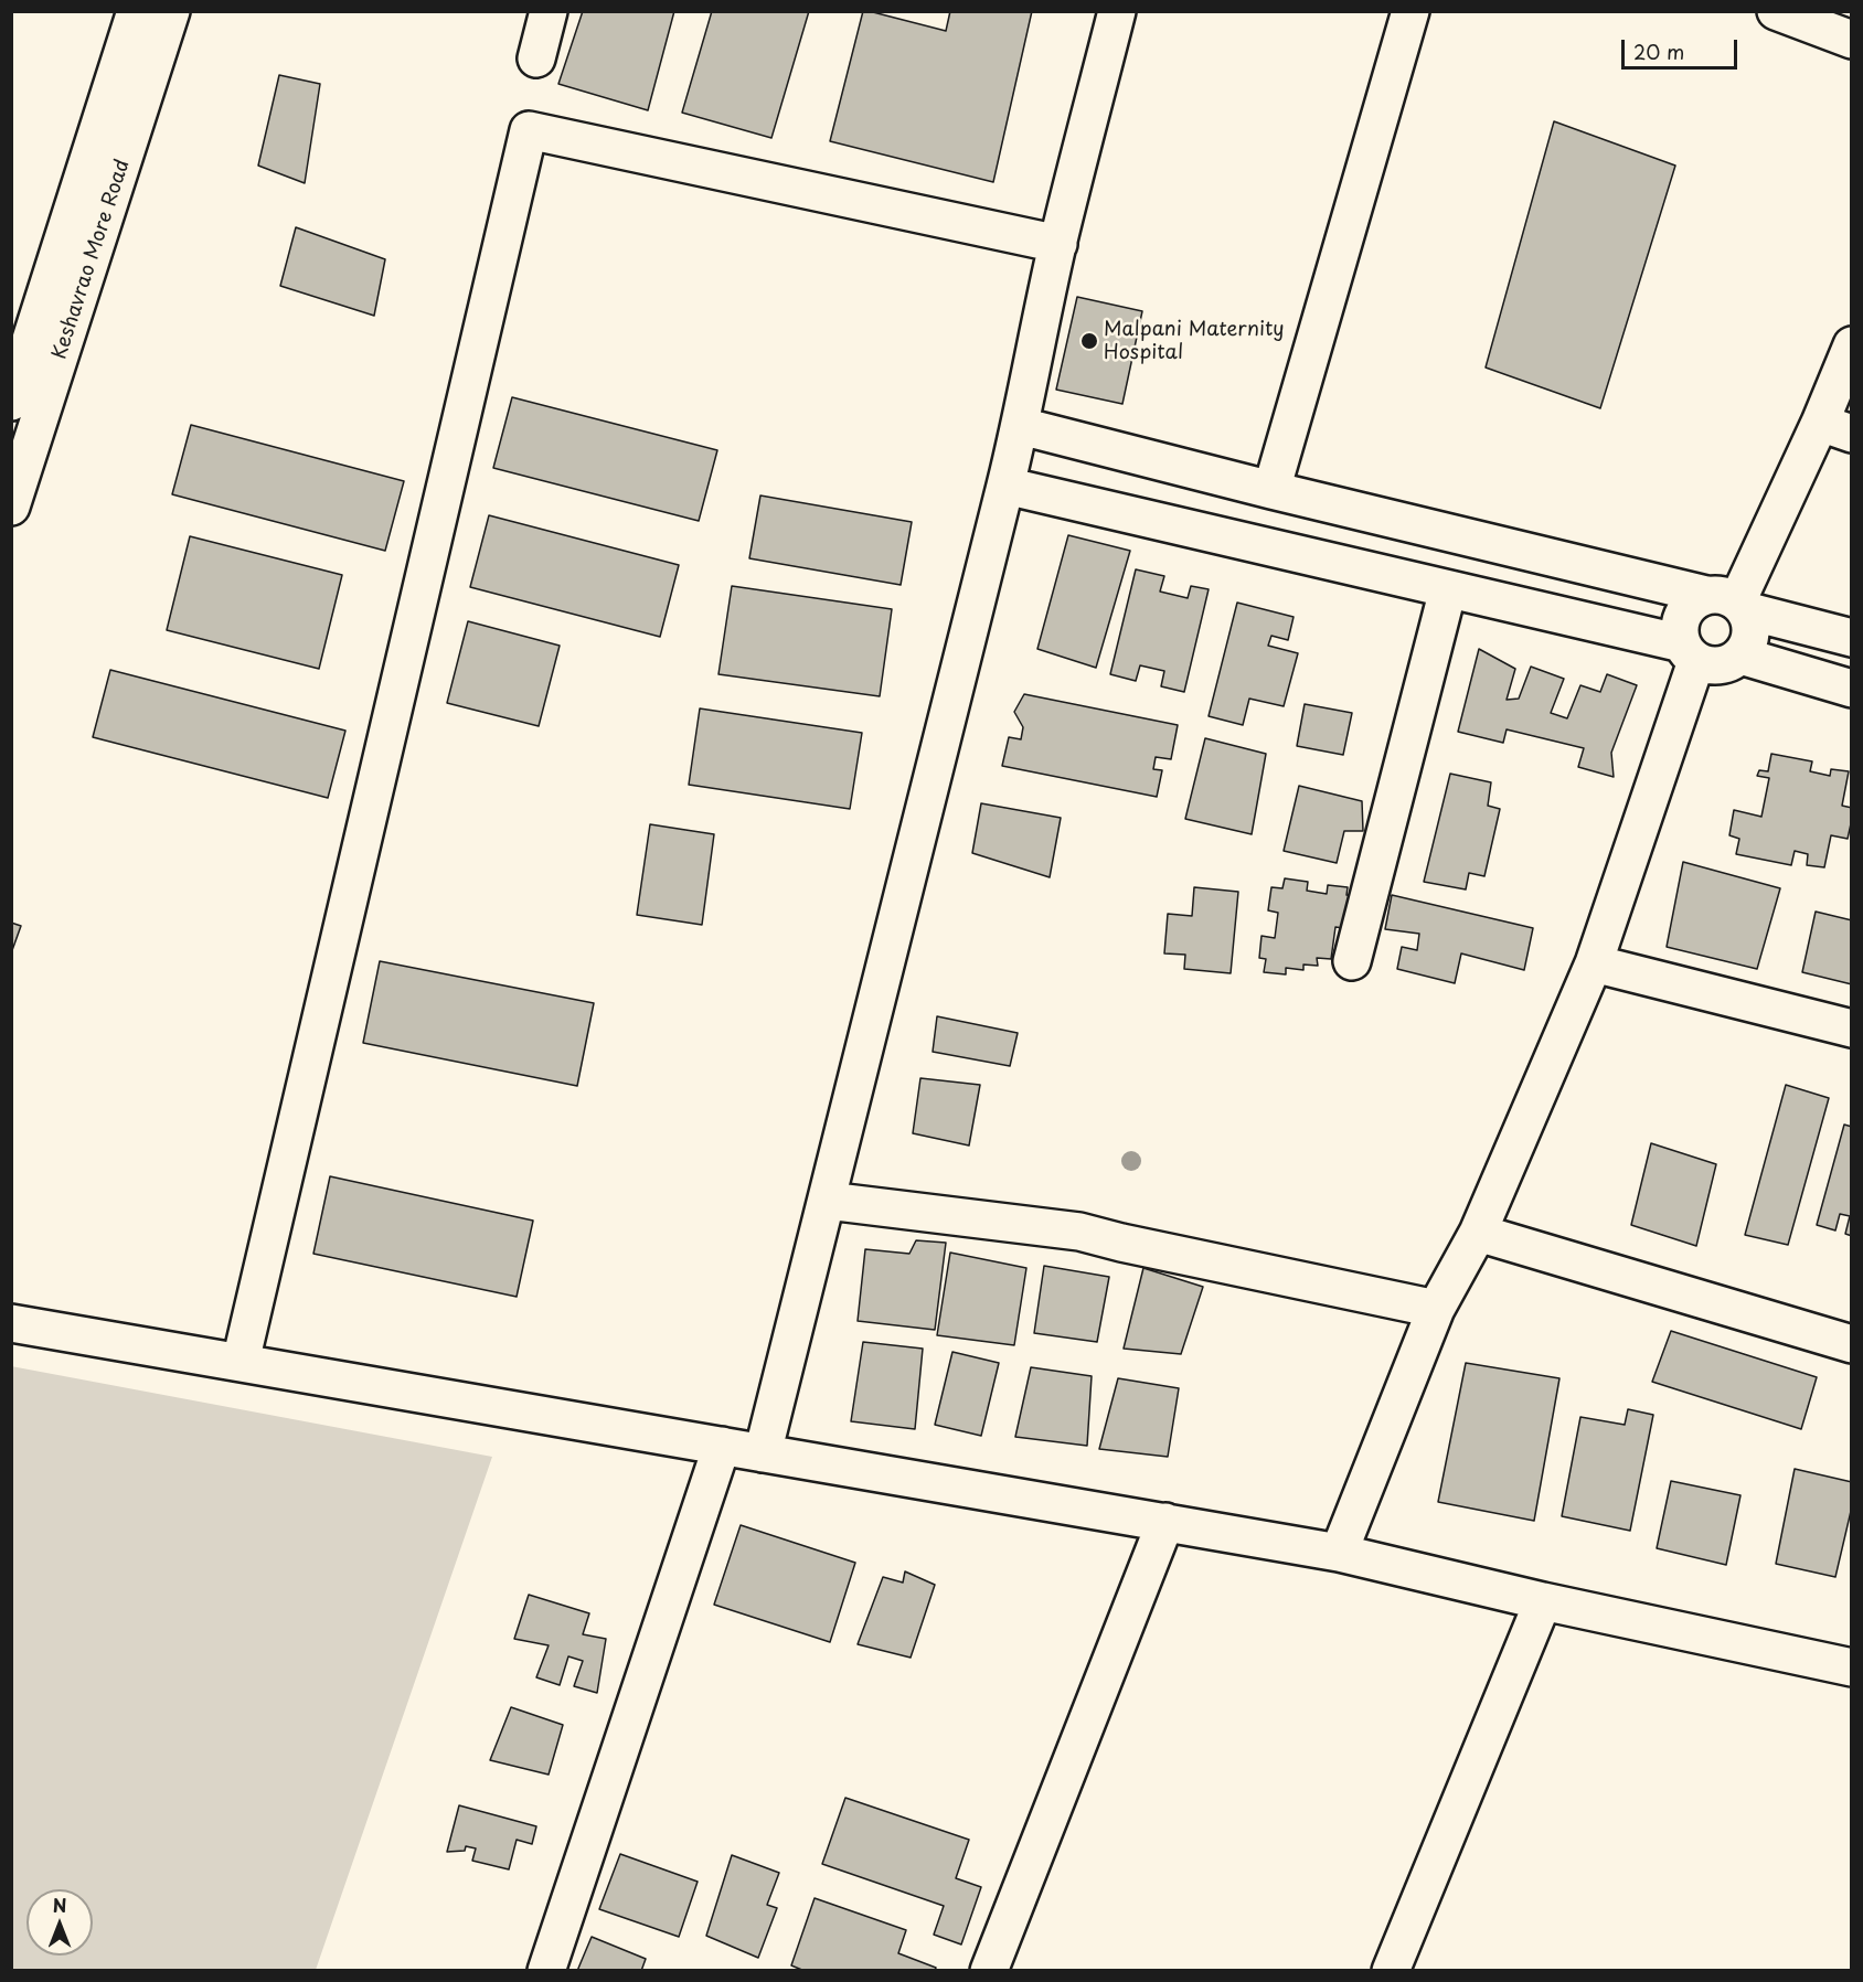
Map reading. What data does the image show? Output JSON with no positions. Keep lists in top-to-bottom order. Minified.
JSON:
{"streets":{"street":["Keshavrao More Road"]},"places":["Malpani Maternity Hospital"],"scale_bar":"20 m","north":"top"}
